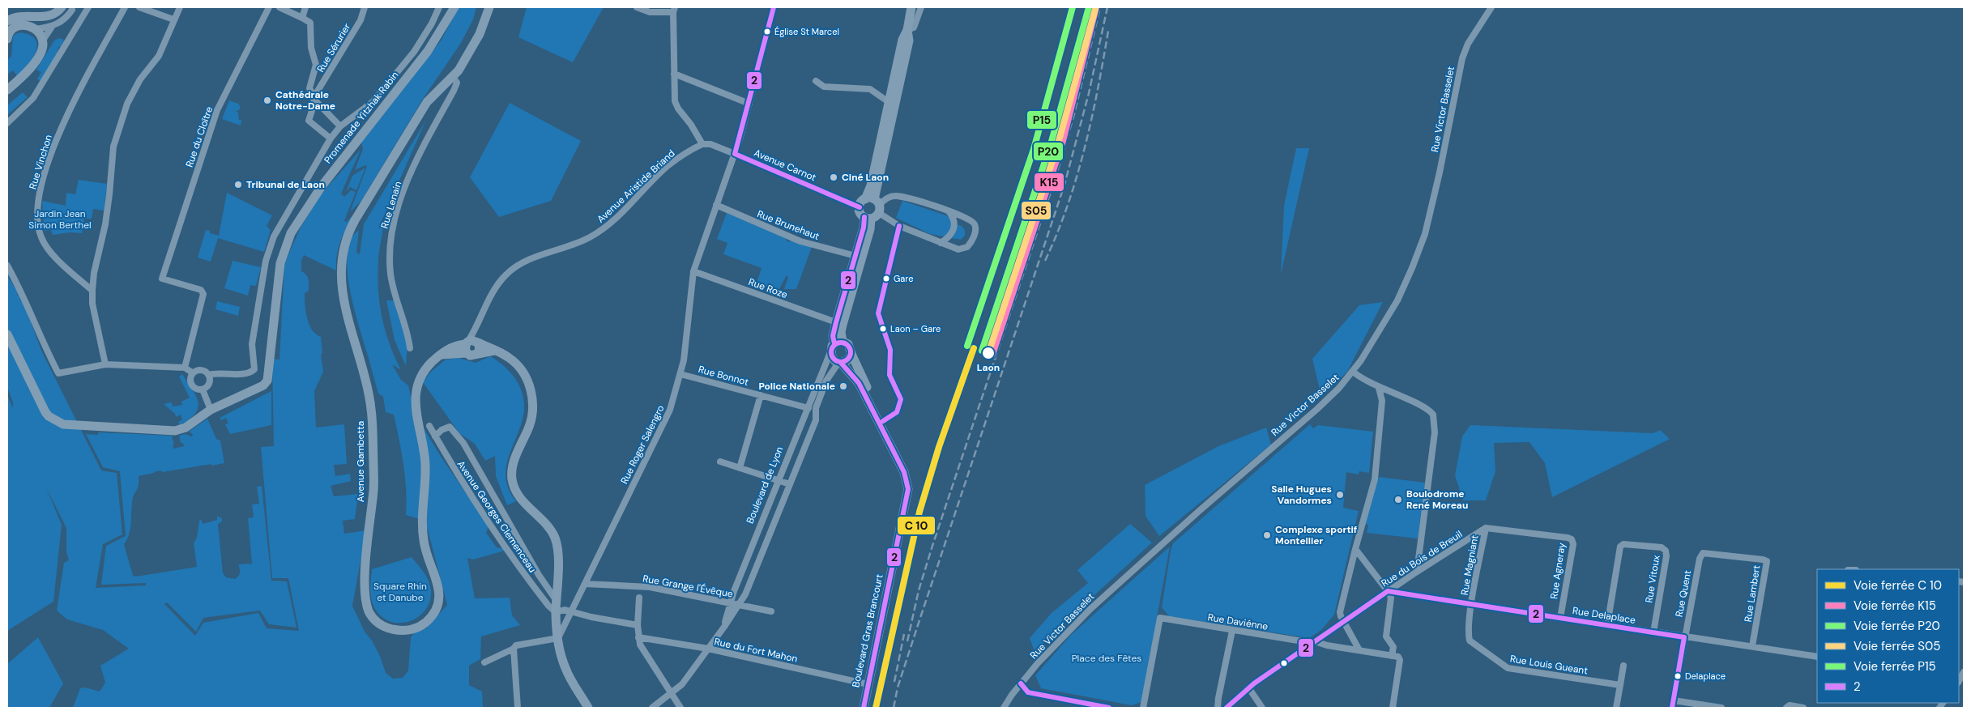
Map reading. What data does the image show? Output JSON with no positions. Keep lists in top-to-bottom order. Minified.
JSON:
{"streets":{"main road":["Promenade Yitzhak Rabin","Avenue Gambetta","Boulevard de Lyon","Boulevard Gras Brancourt"],"street":["Rue Sérurier","Rue Victor Basselet","Rue du Cloître","Rue Vinchon","Avenue Carnot","Avenue Aristide Briand","Rue Lenain","Rue Brunehaut","Rue Roze","Rue Bonnot","Rue Roger Salengro","Avenue Georges Clemenceau","Rue du Bois de Breuil","Rue Magniant","Rue Agneray","Rue Vitoux","Rue Grange l'Évêque","Rue Quent","Rue Lambert","Rue Delaplace","Rue Daviénne","Rue du Fort Mahon","Rue Louis Gueant"]},"crossings":[["Avenue Carnot","Avenue Aristide Briand"],["Avenue Carnot","Rue Roger Salengro"],["Avenue Aristide Briand","Avenue Gambetta"],["Rue Lenain","Avenue Gambetta"],["Rue Brunehaut","Rue Roger Salengro"],["Rue Brunehaut","Boulevard de Lyon"],["Rue Roze","Rue Roger Salengro"],["Rue Roze","Boulevard de Lyon"],["Rue Bonnot","Rue Roger Salengro"],["Rue Bonnot","Boulevard de Lyon"],["Rue Roger Salengro","Rue Grange l'Évêque"],["Boulevard de Lyon","Rue Grange l'Évêque"],["Boulevard de Lyon","Boulevard Gras Brancourt"],["Boulevard de Lyon","Rue du Fort Mahon"],["Rue du Bois de Breuil","Rue Magniant"],["Rue du Bois de Breuil","Rue Agneray"],["Rue du Bois de Breuil","Rue Delaplace"],["Rue du Bois de Breuil","Rue Daviénne"],["Rue Magniant","Rue Agneray"],["Rue Magniant","Rue Delaplace"],["Rue Magniant","Rue Louis Gueant"],["Rue Agneray","Rue Delaplace"],["Rue Vitoux","Rue Delaplace"],["Rue Quent","Rue Lambert"],["Rue Quent","Rue Delaplace"],["Rue Lambert","Rue Delaplace"],["Rue Delaplace","Rue Louis Gueant"],["Boulevard Gras Brancourt","Rue du Fort Mahon"]],"parks":["Jardin Jean Simon Berthel","Square Rhin et Danube","Place des Fêtes"],"places":["Église St Marcel","Cathédrale Notre-Dame","Ciné Laon","Tribunal de Laon","Gare","Laon – Gare","Laon","Police Nationale","Salle Hugues Vandormes","Boulodrome René Moreau","Complexe sportif Montellier","Delaplace"],"lines":["rail line K15","rail line P20","rail line P15","transit line 2","rail line S05"],"legend":["Voie ferrée C 10","Voie ferrée K15","Voie ferrée P20","Voie ferrée S05","Voie ferrée P15","2"]}
